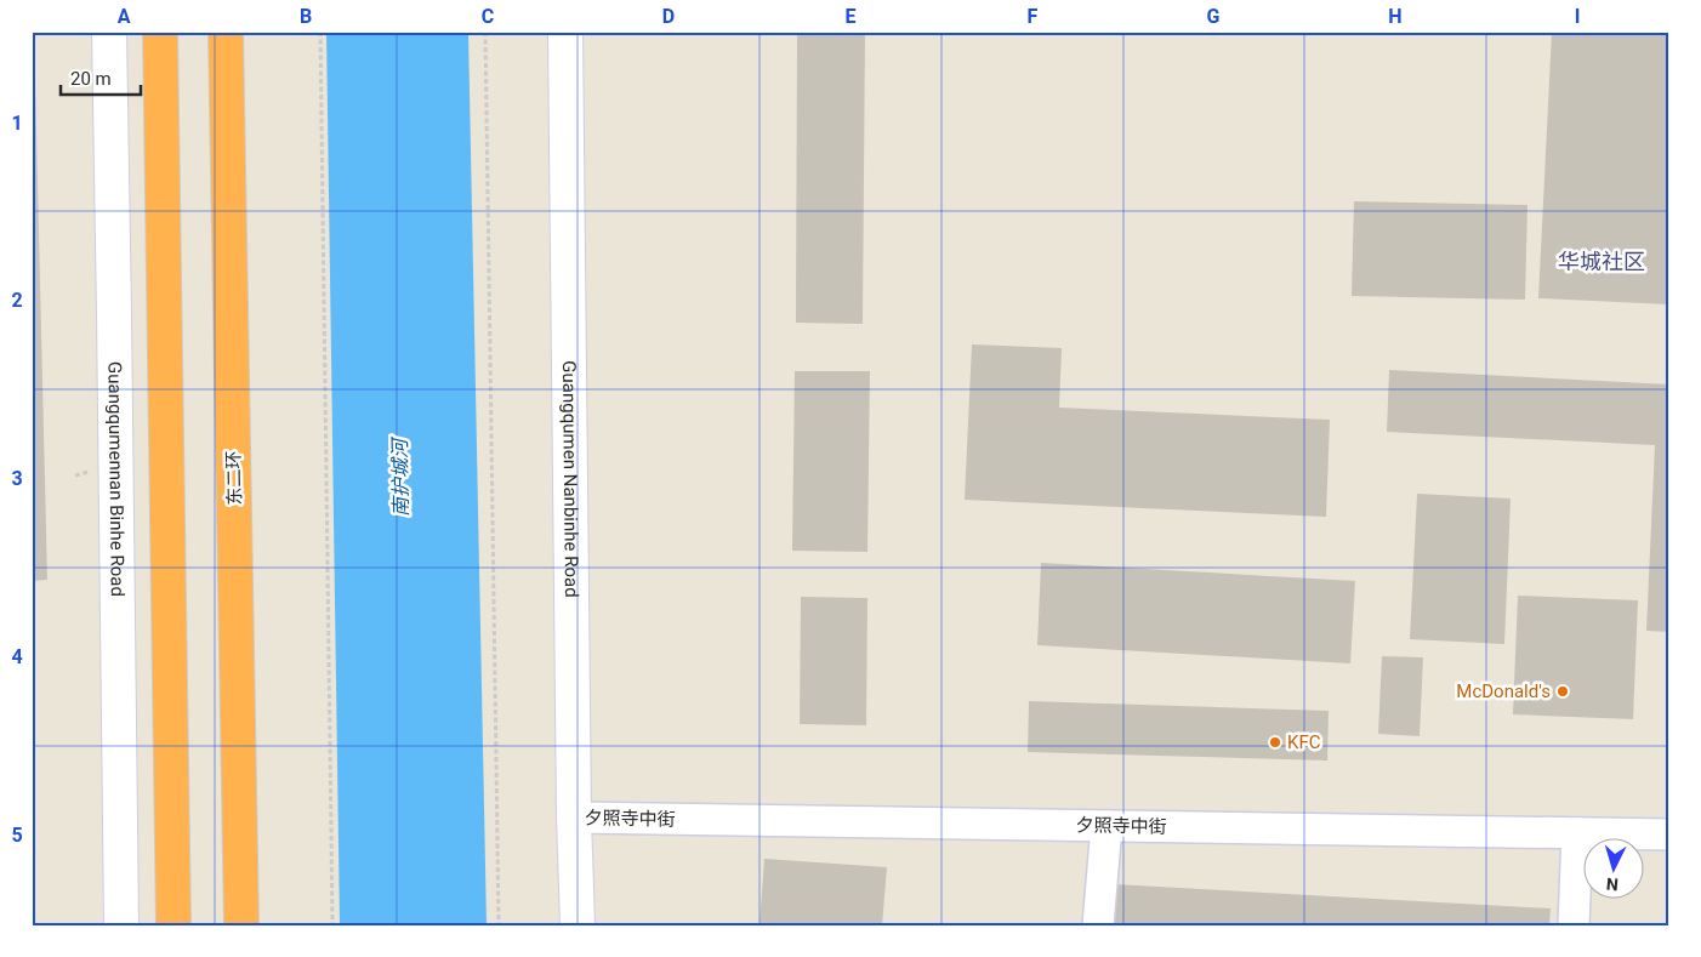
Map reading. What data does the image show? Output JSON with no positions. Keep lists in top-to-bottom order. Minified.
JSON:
{"streets":{"highway":["东二环"],"street":["Guangqumennan Binhe Road","Guangqumen Nanbinhe Road","夕照寺中街"]},"crossings":[["Guangqumen Nanbinhe Road","夕照寺中街"]],"districts":["华城社区"],"water":["南护城河"],"places":["McDonald's","KFC"],"scale_bar":"20 m","north":"bottom","grid":{"columns":["A","B","C","D","E","F","G","H","I"],"rows":["1","2","3","4","5"]}}
